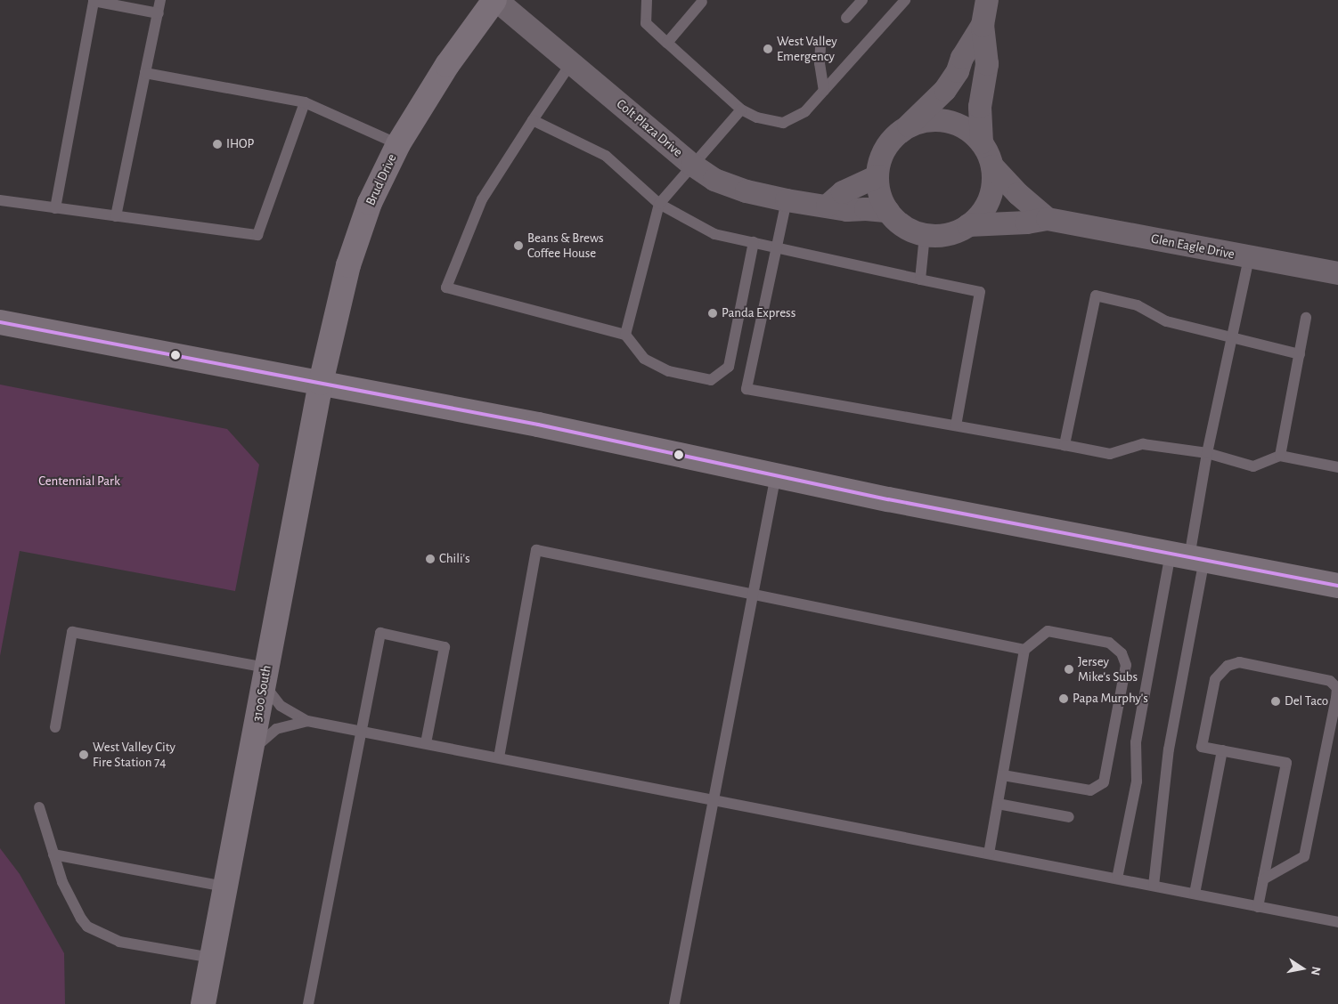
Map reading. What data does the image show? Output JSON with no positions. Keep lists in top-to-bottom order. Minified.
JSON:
{"streets":{"main road":["Brud Drive","3100 South"],"street":["Colt Plaza Drive","Glen Eagle Drive"]},"crossings":[["Colt Plaza Drive","Brud Drive"],["Colt Plaza Drive","Glen Eagle Drive"],["Brud Drive","3100 South"]],"parks":["Centennial Park"],"places":["West Valley Emergency","IHOP","Beans & Brews Coffee House","Panda Express","Chili's","Jersey Mike's Subs","Papa Murphy's","Del Taco","West Valley City Fire Station 74"],"lines":["transit line 74"],"north":"right"}
